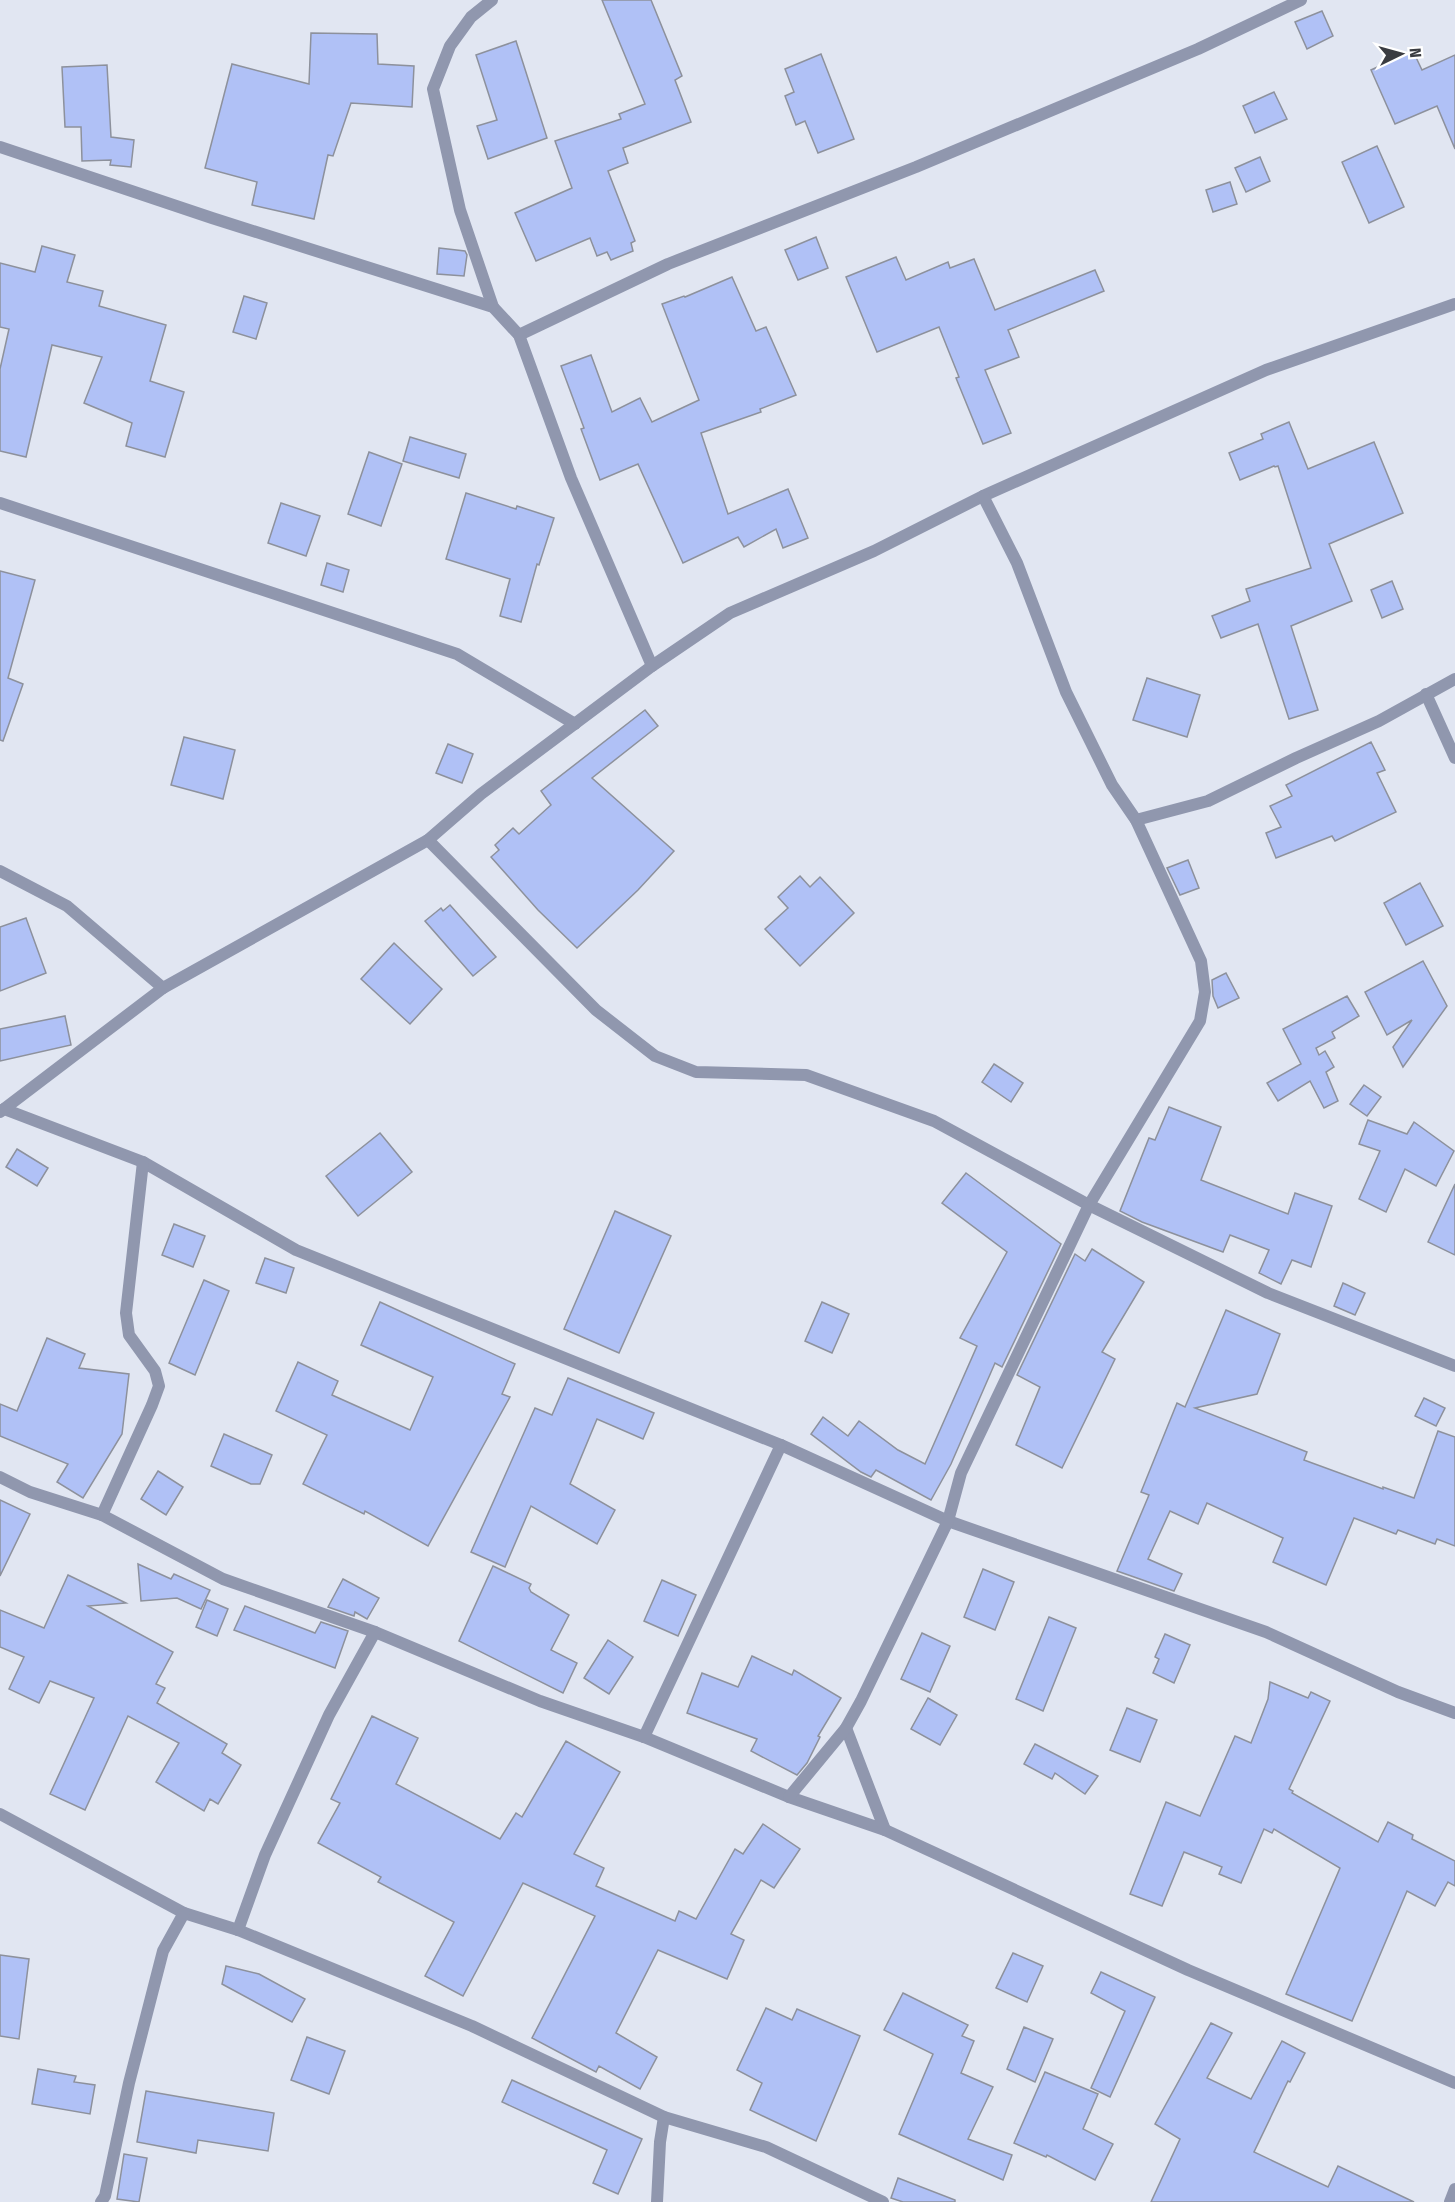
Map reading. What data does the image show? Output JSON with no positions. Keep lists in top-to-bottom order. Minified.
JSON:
{"north":"right"}
